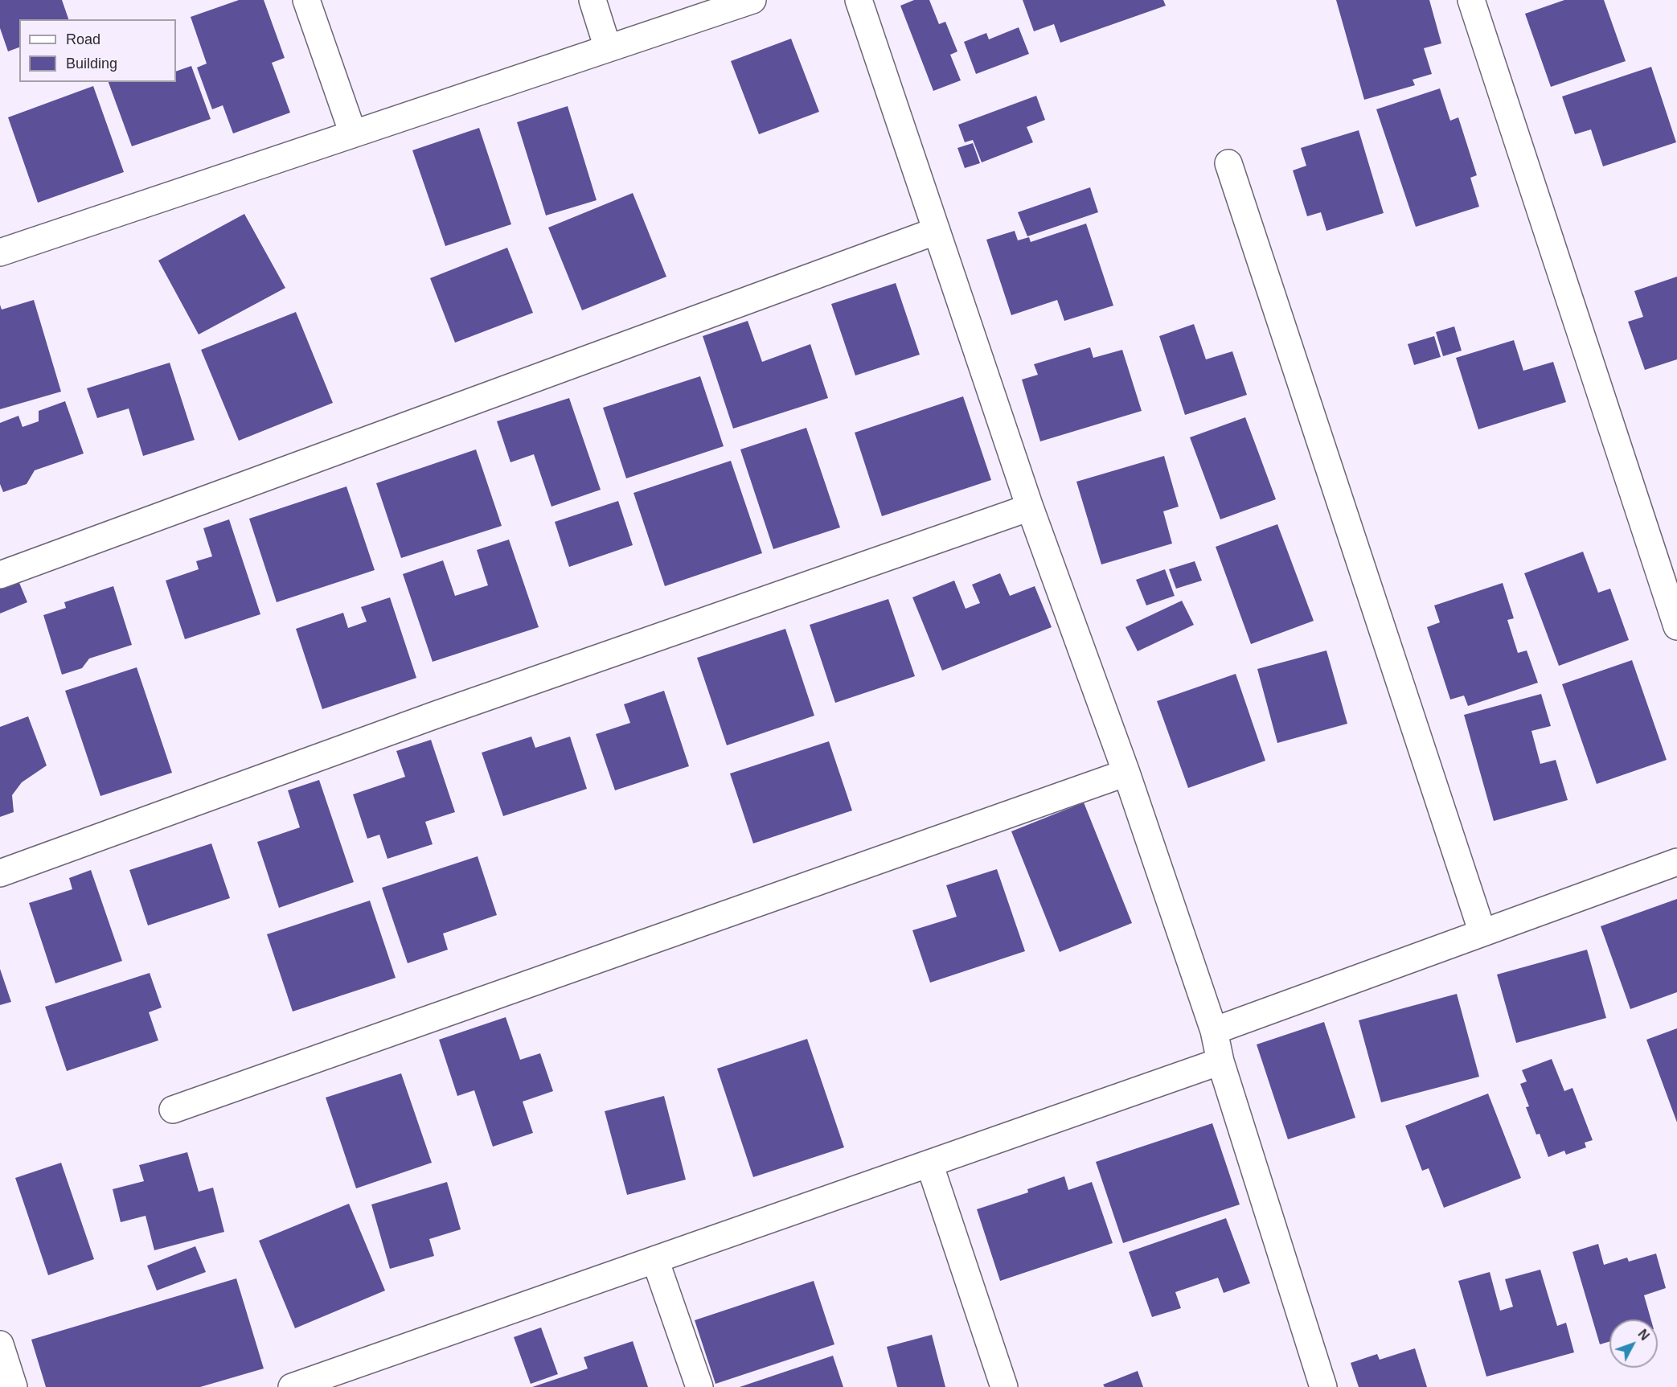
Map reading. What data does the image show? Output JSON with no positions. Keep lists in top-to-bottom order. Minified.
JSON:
{"legend":["Road","Building"],"north":"top right"}
